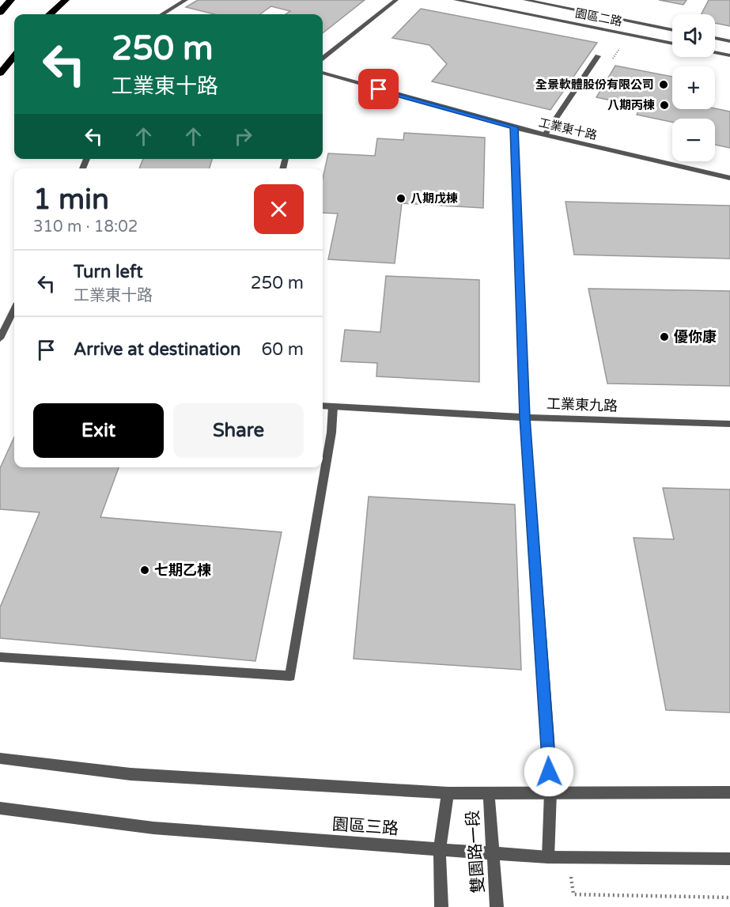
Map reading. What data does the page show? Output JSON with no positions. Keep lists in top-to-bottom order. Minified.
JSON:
{"streets":{"street":["園區二路","工業東十路","工業東九路","園區三路","雙園路一段"]},"crossings":[["園區三路","雙園路一段"]],"places":["全景軟體股份有限公司","八期丙棟","八期戊棟","優你康","七期乙棟"],"page":{"map_buttons":["+","−"],"turn":["250 m","工業東十路"],"heading":["1 min","310 m · 18:02"],"list":[{"name":"Turn left","note":"工業東十路","value":"250 m"},{"name":"Arrive at destination","value":"60 m"}],"buttons":["Exit","Share"]}}
